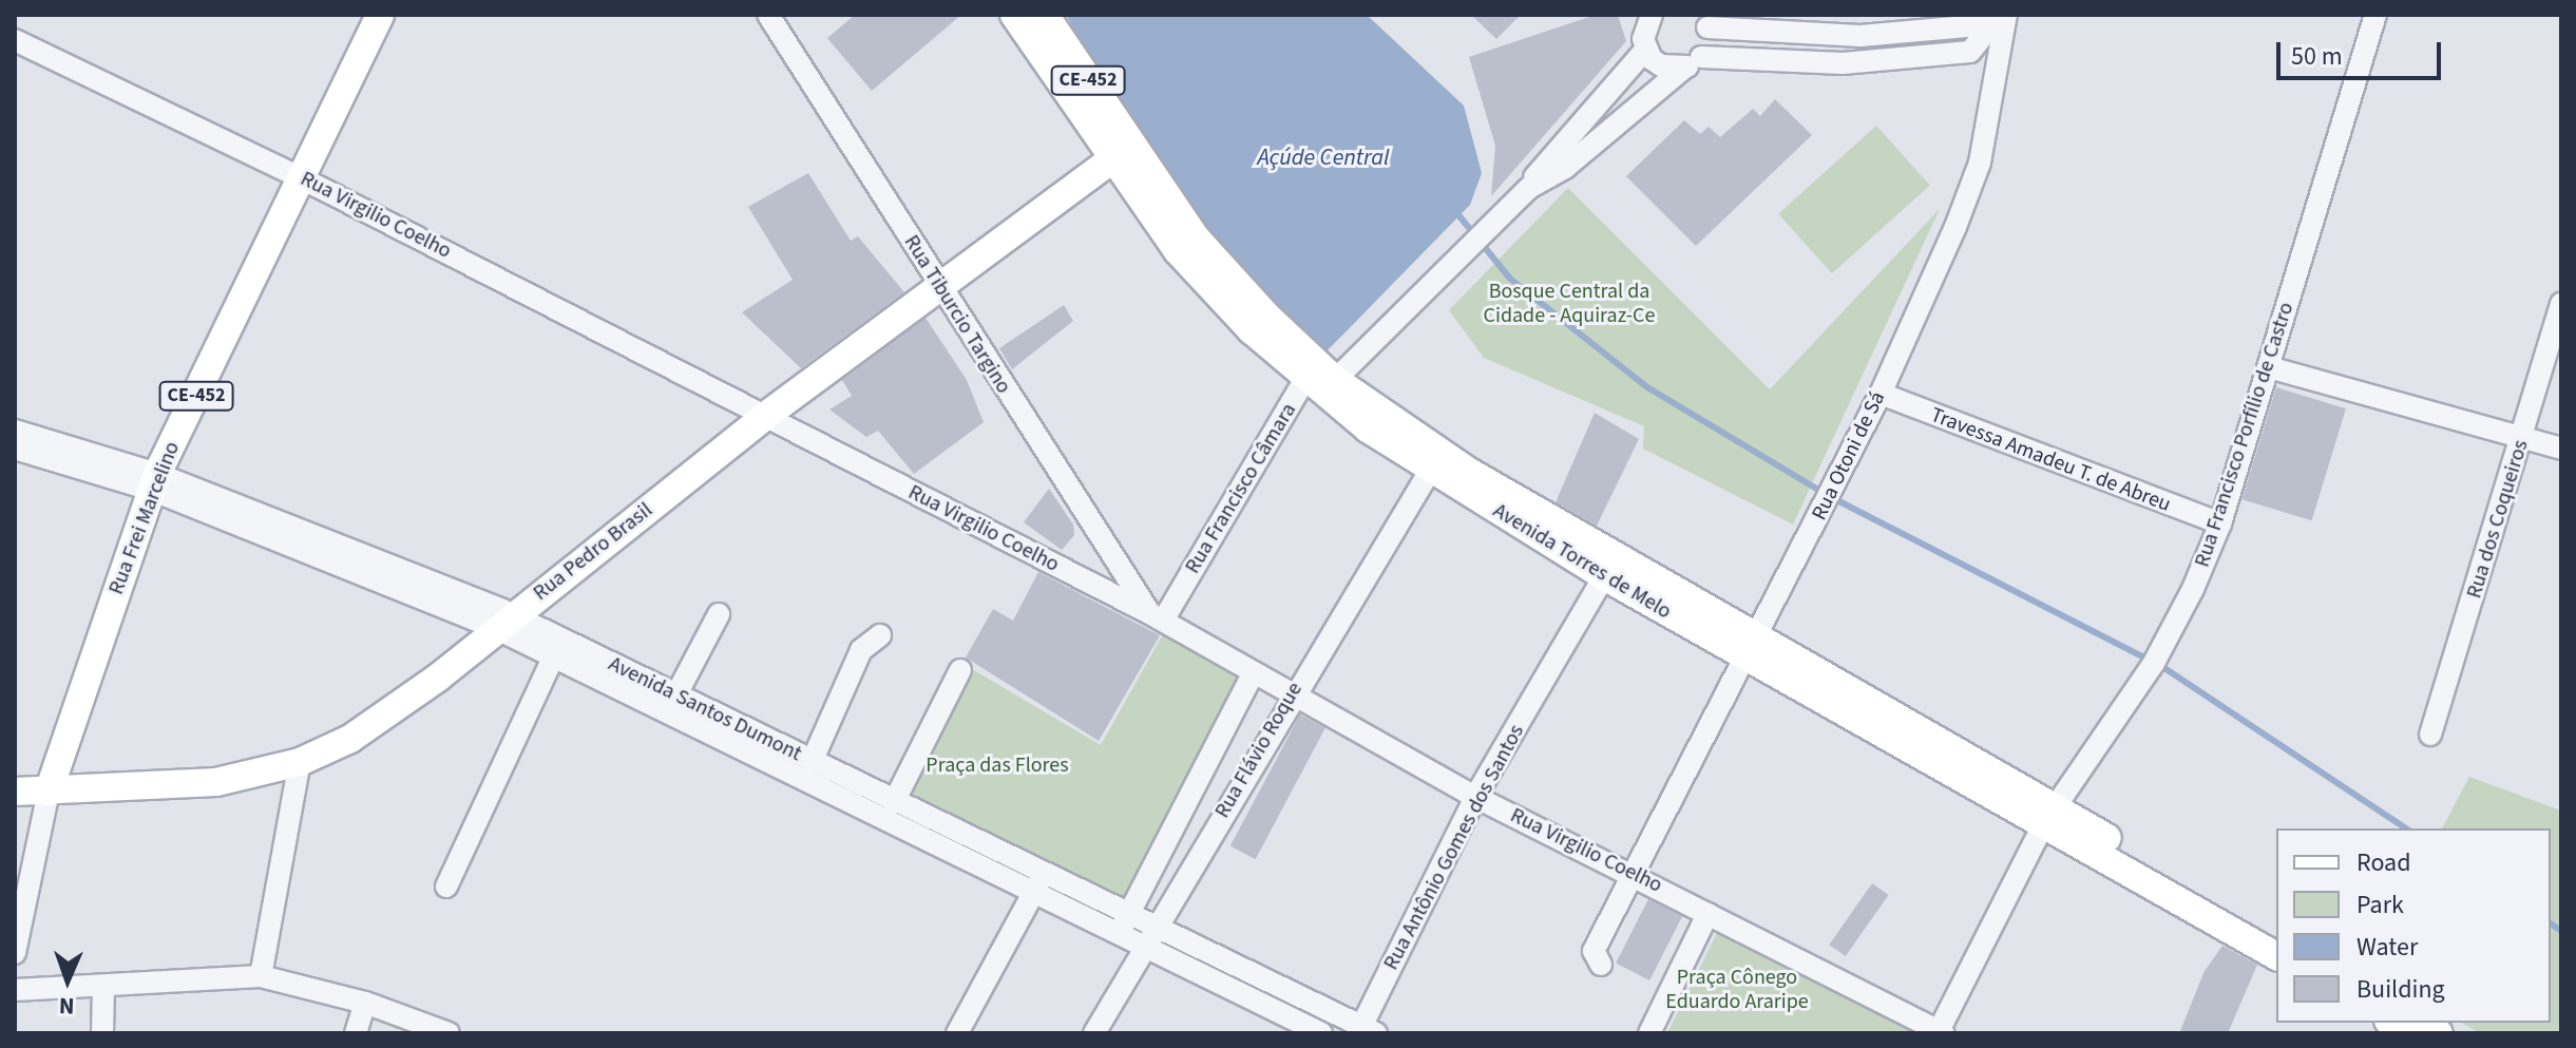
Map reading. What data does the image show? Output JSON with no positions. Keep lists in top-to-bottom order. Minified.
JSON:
{"streets":{"main road":["CE-452","Rua Frei Marcelino","Rua Pedro Brasil","Avenida Torres de Melo"],"street":["Rua Virgilio Coelho","Rua Tiburcio Targino","Rua Francisco Porfílio de Castro","Rua Otoni de Sá","Travessa Amadeu T. de Abreu","Rua Francisco Câmara","Rua dos Coqueiros","Avenida Santos Dumont","Rua Flávio Roque","Rua Antônio Gomes dos Santos"]},"crossings":[["Rua Virgilio Coelho","Rua Tiburcio Targino"],["Rua Virgilio Coelho","Rua Francisco Porfílio de Castro"],["Rua Virgilio Coelho","Rua Otoni de Sá"],["Rua Virgilio Coelho","Rua Francisco Câmara"],["Rua Virgilio Coelho","Rua Frei Marcelino"],["Rua Virgilio Coelho","Rua Pedro Brasil"],["Rua Virgilio Coelho","Rua Flávio Roque"],["Rua Virgilio Coelho","Rua Antônio Gomes dos Santos"],["Rua Tiburcio Targino","Rua Francisco Câmara"],["Rua Tiburcio Targino","Rua Pedro Brasil"],["Rua Francisco Porfílio de Castro","Travessa Amadeu T. de Abreu"],["Rua Francisco Porfílio de Castro","Avenida Torres de Melo"],["Rua Otoni de Sá","Travessa Amadeu T. de Abreu"],["Rua Otoni de Sá","Avenida Torres de Melo"],["Rua Francisco Câmara","Avenida Torres de Melo"],["Rua Frei Marcelino","Rua Pedro Brasil"],["Rua Frei Marcelino","Avenida Santos Dumont"],["Rua Pedro Brasil","Avenida Torres de Melo"],["Rua Pedro Brasil","Avenida Santos Dumont"],["Avenida Torres de Melo","Rua Flávio Roque"],["Avenida Torres de Melo","Rua Antônio Gomes dos Santos"],["Avenida Santos Dumont","Rua Flávio Roque"],["Avenida Santos Dumont","Rua Antônio Gomes dos Santos"]],"water":["Açúde Central"],"parks":["Bosque Central da Cidade - Aquiraz-Ce","Praça das Flores","Praça Cônego Eduardo Araripe"],"legend":["Road","Park","Water","Building"],"scale_bar":"50 m","north":"bottom"}
